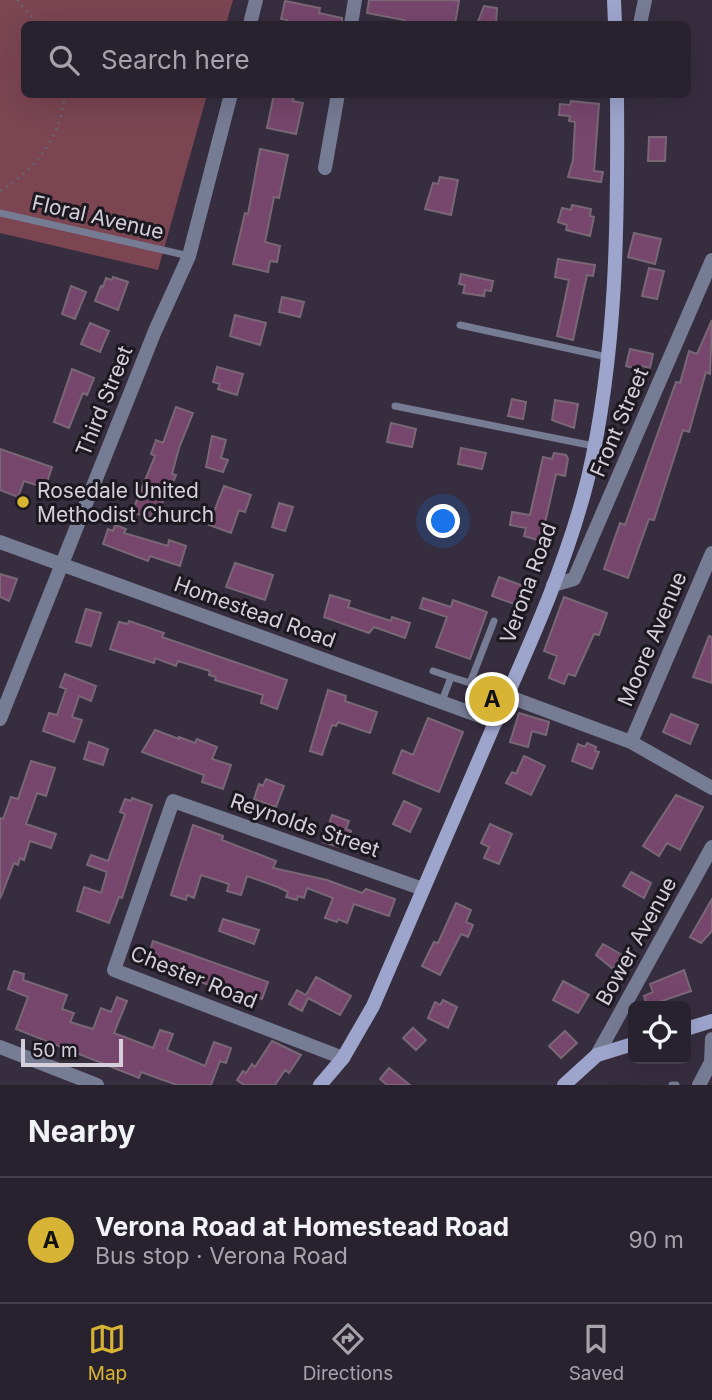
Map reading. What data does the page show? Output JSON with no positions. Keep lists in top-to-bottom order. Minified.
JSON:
{"streets":{"street":["Third Street","Front Street","Verona Road","Homestead Road","Moore Avenue","Reynolds Street","Bower Avenue","Chester Road"],"lane":["Floral Avenue"]},"crossings":[["Floral Avenue","Third Street"],["Third Street","Homestead Road"],["Front Street","Verona Road"],["Verona Road","Homestead Road"],["Verona Road","Reynolds Street"],["Verona Road","Chester Road"],["Reynolds Street","Chester Road"]],"places":["Rosedale United Methodist Church"],"scale_bar":"50 m","page":{"search":"Search here","pins":"A","scale":"50 m","heading":"Nearby","list":[{"mark":"A","name":"Verona Road at Homestead Road","note":"Bus stop · Verona Road","value":"90 m"}],"nav":["Map","Directions","Saved"]}}
